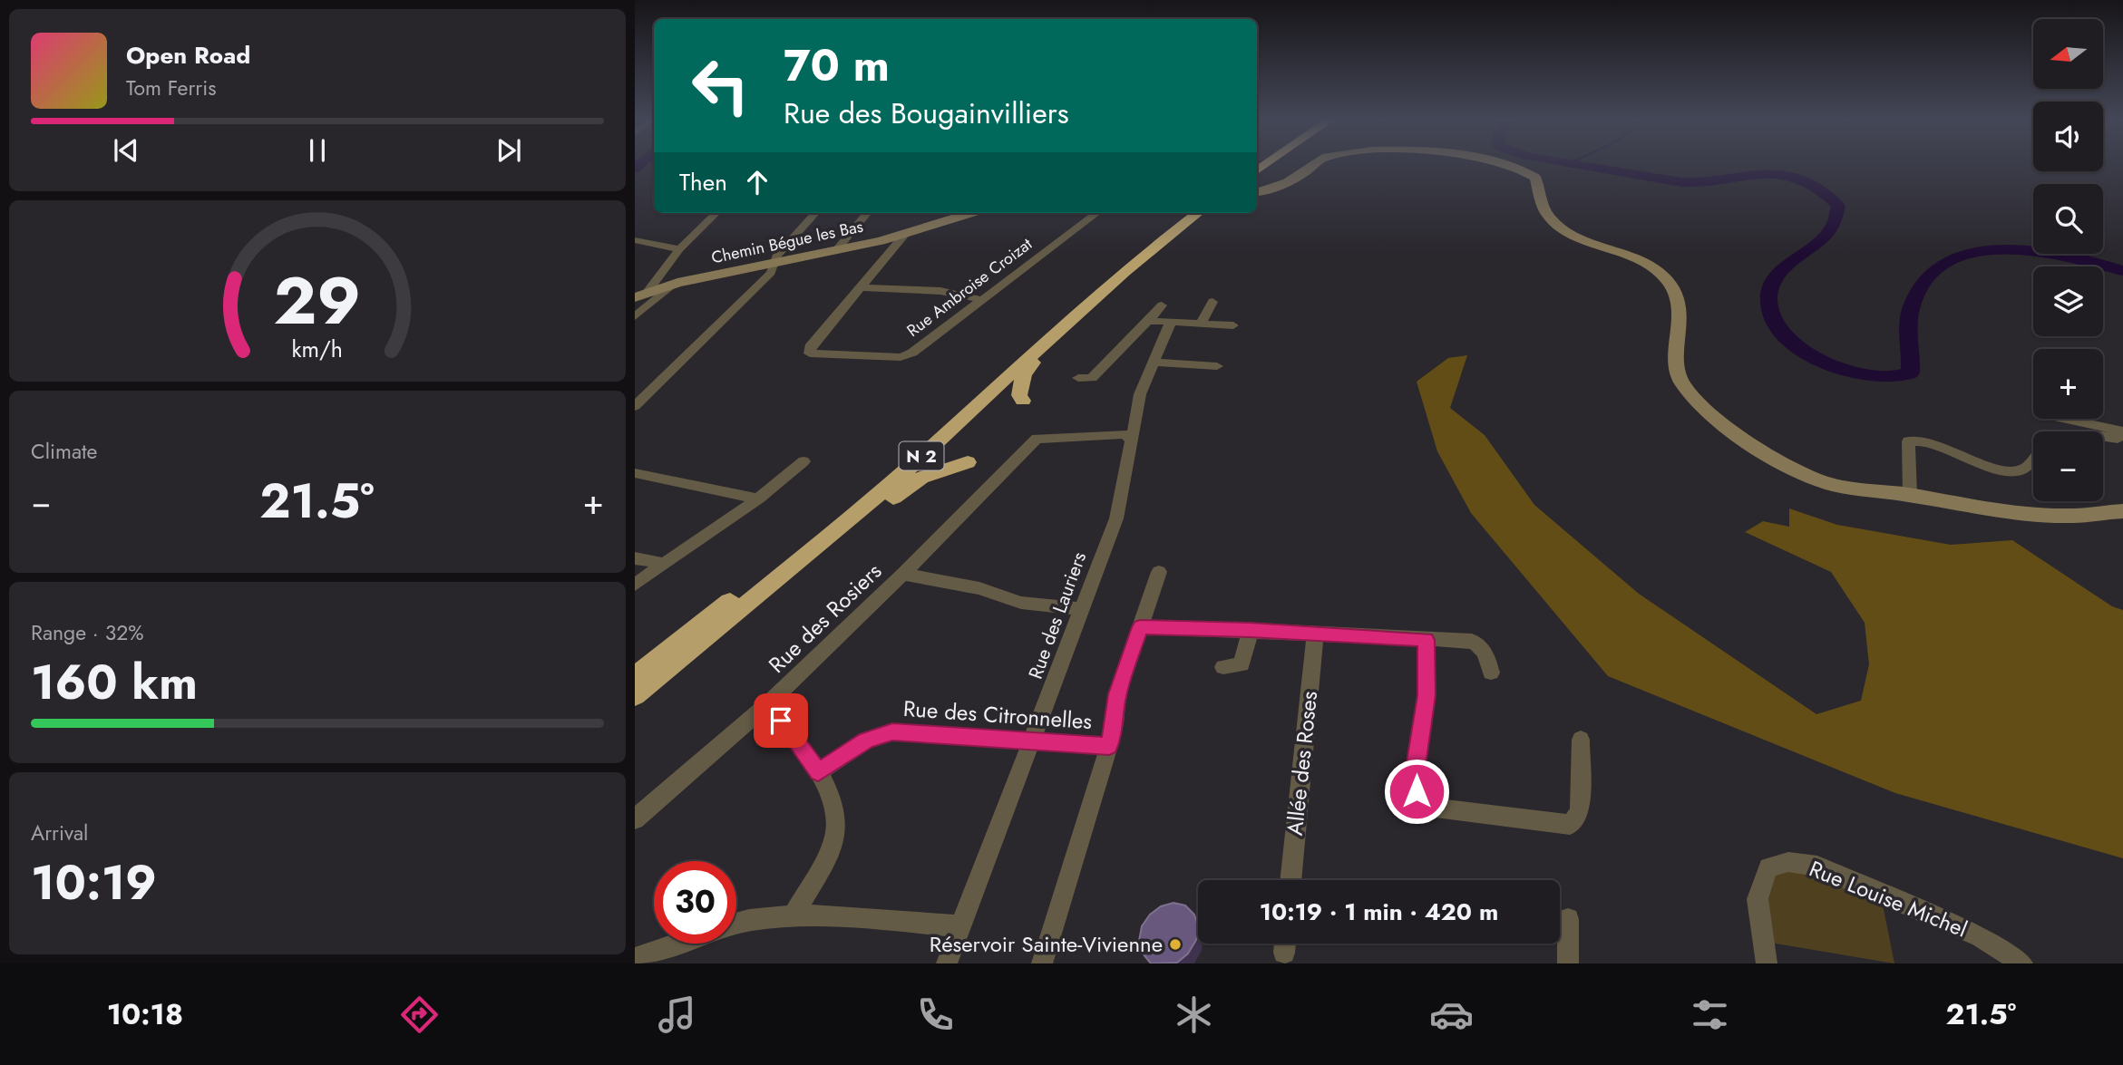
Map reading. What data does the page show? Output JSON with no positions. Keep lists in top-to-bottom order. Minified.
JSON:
{"streets":{"highway":["N 2"],"street":["Chemin Bégue les Bas","Rue Ambroise Croizat","Rue des Lauriers","Rue des Rosiers","Rue des Citronnelles","Allée des Roses","Rue Louise Michel"]},"crossings":[["Chemin Bégue les Bas","Rue Ambroise Croizat"],["Rue des Lauriers","Rue des Rosiers"],["Rue des Lauriers","Rue des Citronnelles"]],"places":["Réservoir Sainte-Vivienne"],"north":"left","page":{"map_buttons":["+","−"],"turn":["70 m","Rue des Bougainvilliers"],"song":["Open Road","Tom Ferris"],"then":"Then","tile":["Climate",["Range · 32%","160 km"],["Arrival","10:19"]],"heat":["−","21.5°","+"],"limit":"30","trip":"10:19 · 1 min · 420 m","tabs":["10:18","21.5°"],"gauge":["29","km/h"]}}
